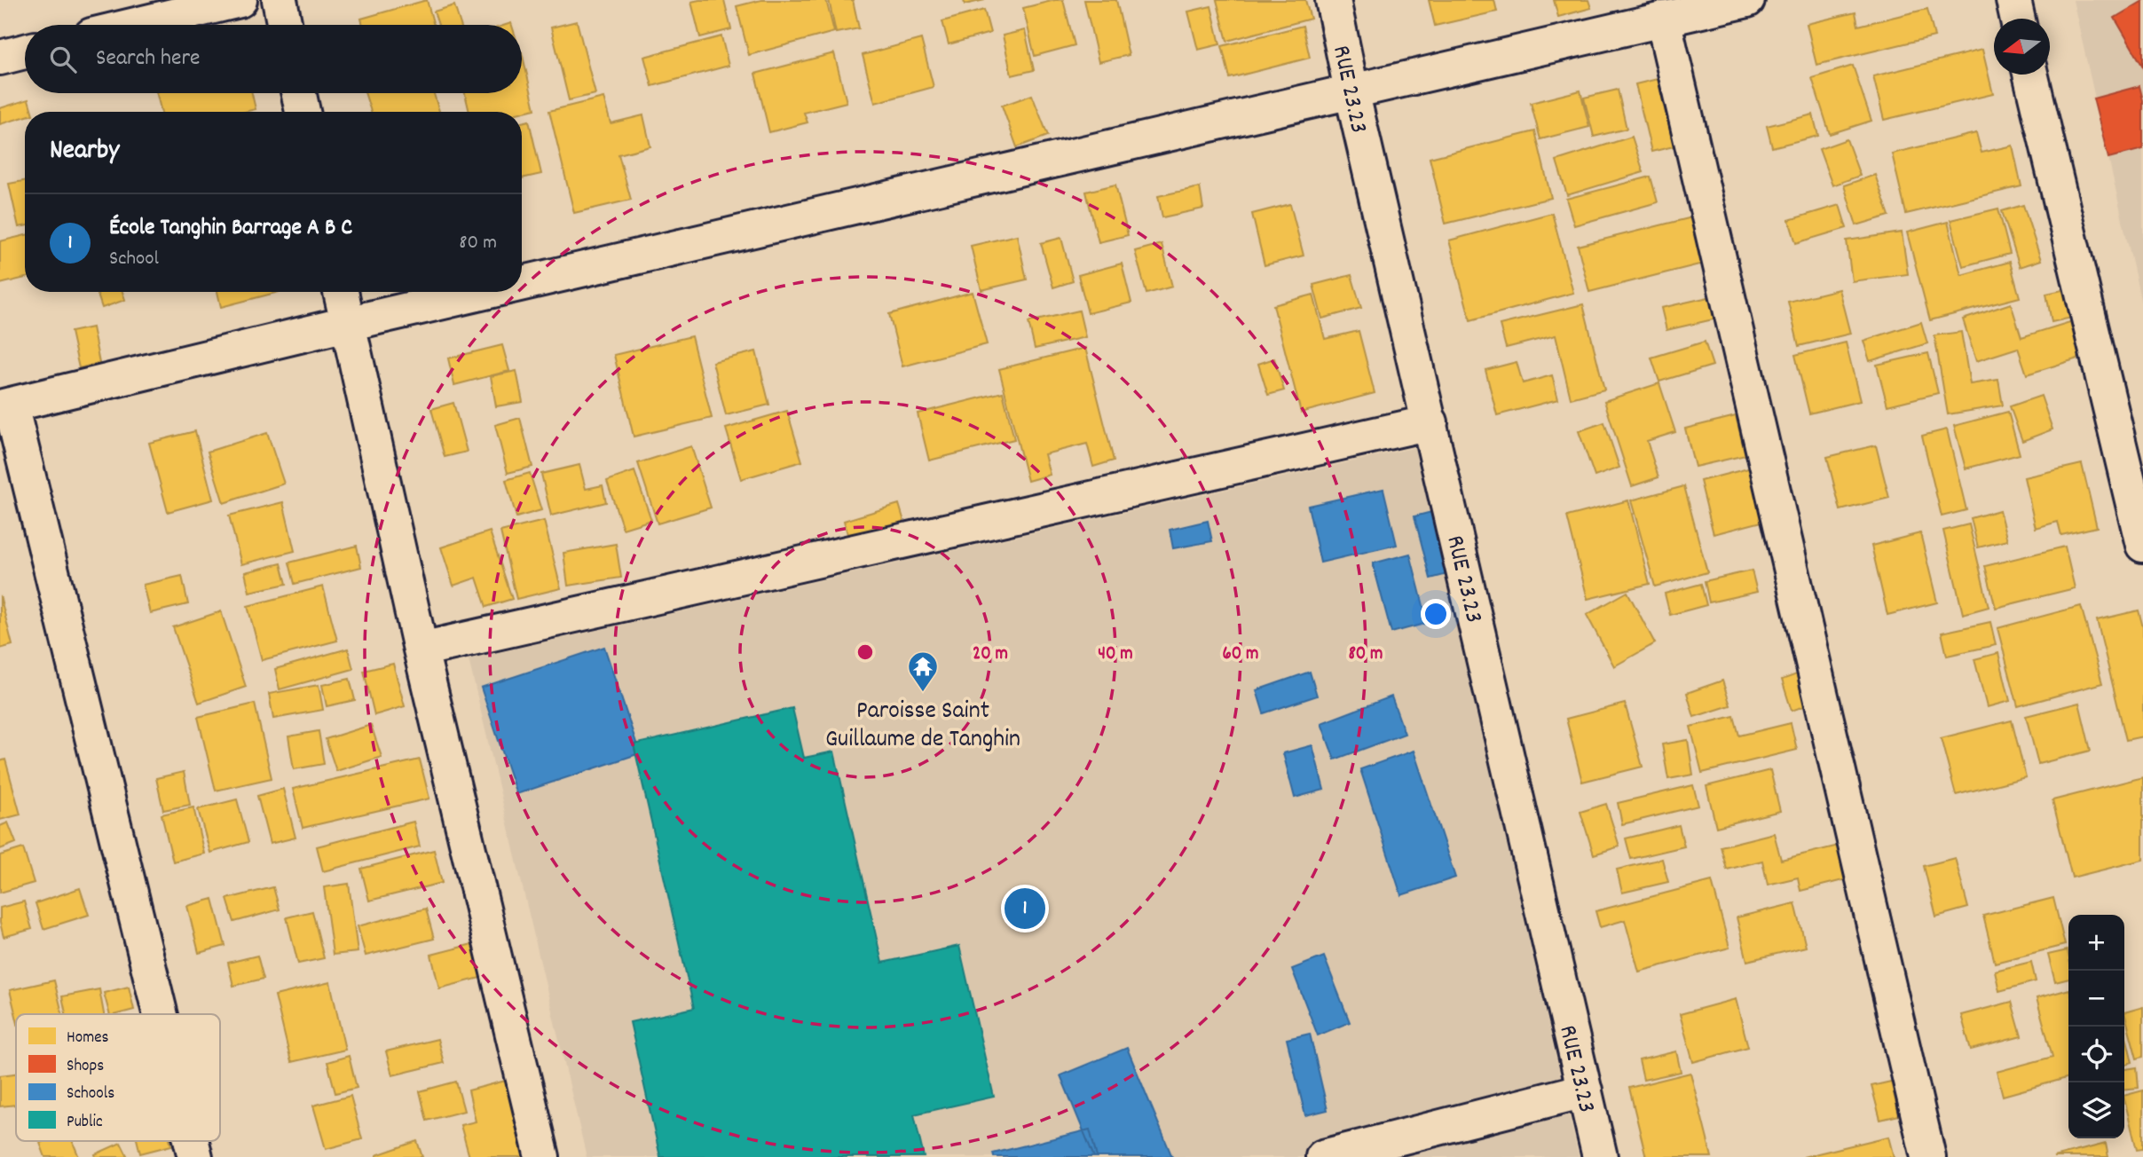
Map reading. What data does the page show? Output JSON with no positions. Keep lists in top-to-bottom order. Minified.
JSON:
{"streets":{"street":["RUE 23.23"]},"places":{"temple":["Paroisse Saint Guillaume de Tanghin"]},"legend":["Homes","Shops","Schools","Public"],"north":"left","page":{"search":"Search here","heading":"Nearby","list":[{"mark":"1","name":"École Tanghin Barrage A B C","note":"School","value":"80 m"}],"pins":"1","map_buttons":["+","−"]},"rings":["20 m","40 m","60 m","80 m"]}
